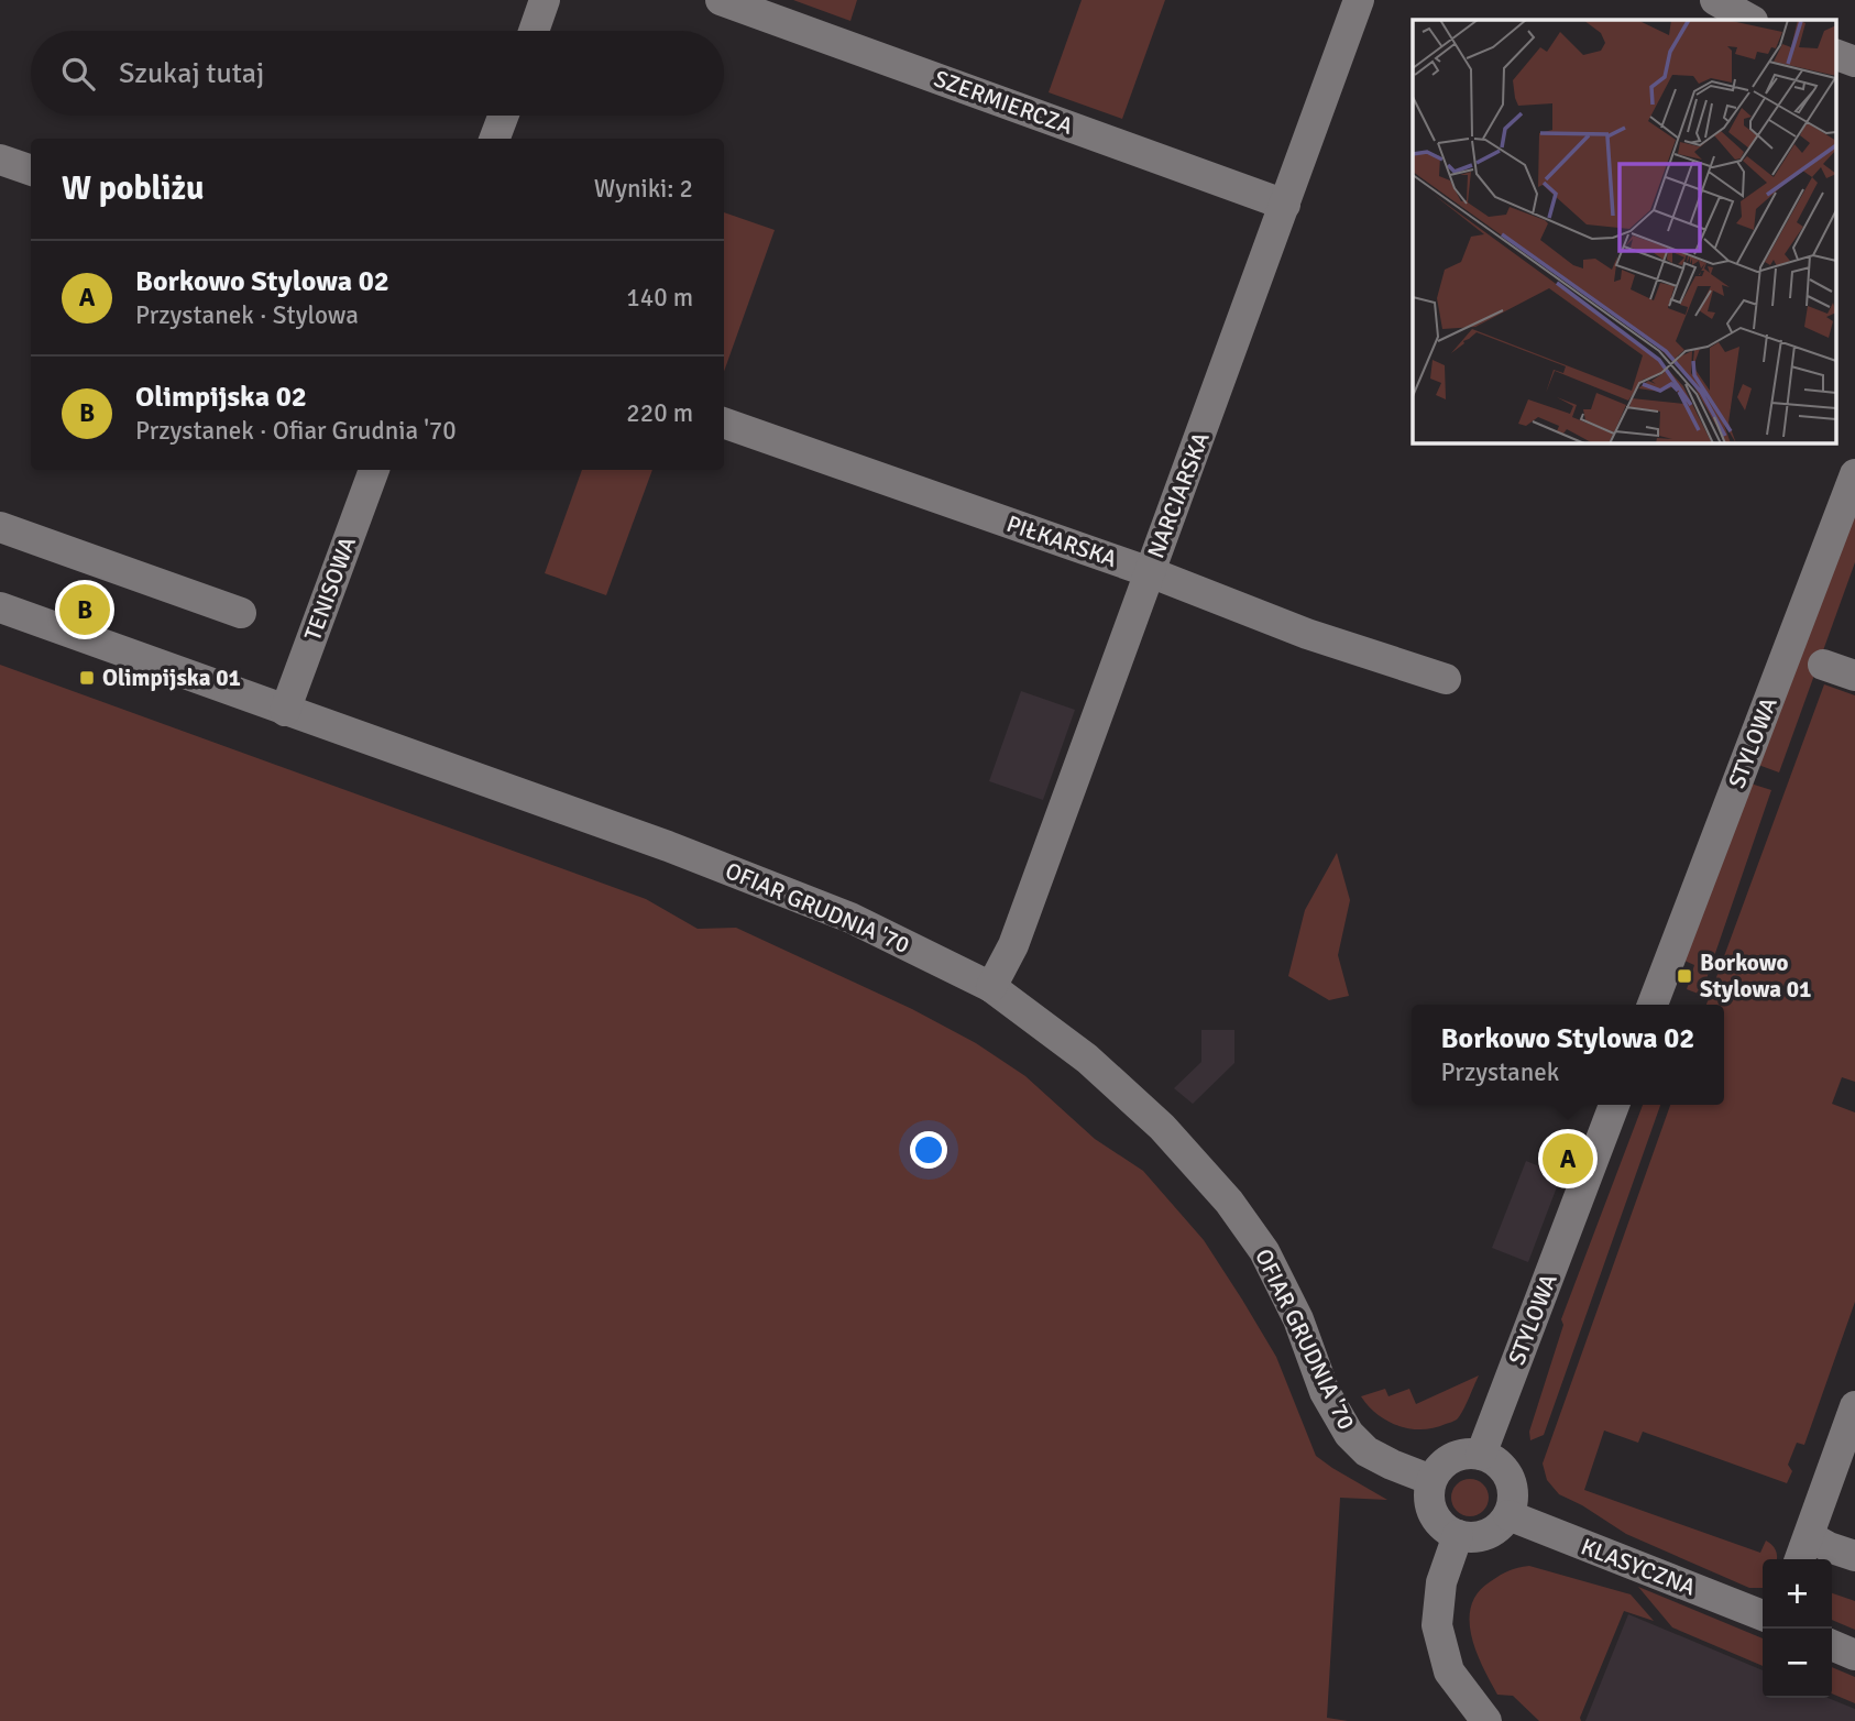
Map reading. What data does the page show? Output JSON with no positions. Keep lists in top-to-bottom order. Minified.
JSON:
{"streets":{"street":["SZERMIERCZA","NARCIARSKA","PIŁKARSKA","TENISOWA","STYLOWA","OFIAR GRUDNIA '70","KLASYCZNA"]},"crossings":[["SZERMIERCZA","NARCIARSKA"],["NARCIARSKA","PIŁKARSKA"],["NARCIARSKA","OFIAR GRUDNIA '70"],["TENISOWA","OFIAR GRUDNIA '70"],["STYLOWA","OFIAR GRUDNIA '70"],["STYLOWA","KLASYCZNA"],["OFIAR GRUDNIA '70","KLASYCZNA"]],"places":{"transit":["Olimpijska 01","Borkowo Stylowa 01"]},"page":{"search":"Szukaj tutaj","heading":["W pobliżu","Wyniki: 2"],"list":[{"mark":"A","name":"Borkowo Stylowa 02","note":"Przystanek · Stylowa","value":"140 m"},{"mark":"B","name":"Olimpijska 02","note":"Przystanek · Ofiar Grudnia '70","value":"220 m"}],"pins":["B","A"],"popup":["Borkowo Stylowa 02","Przystanek"],"map_buttons":["+","−"]}}
